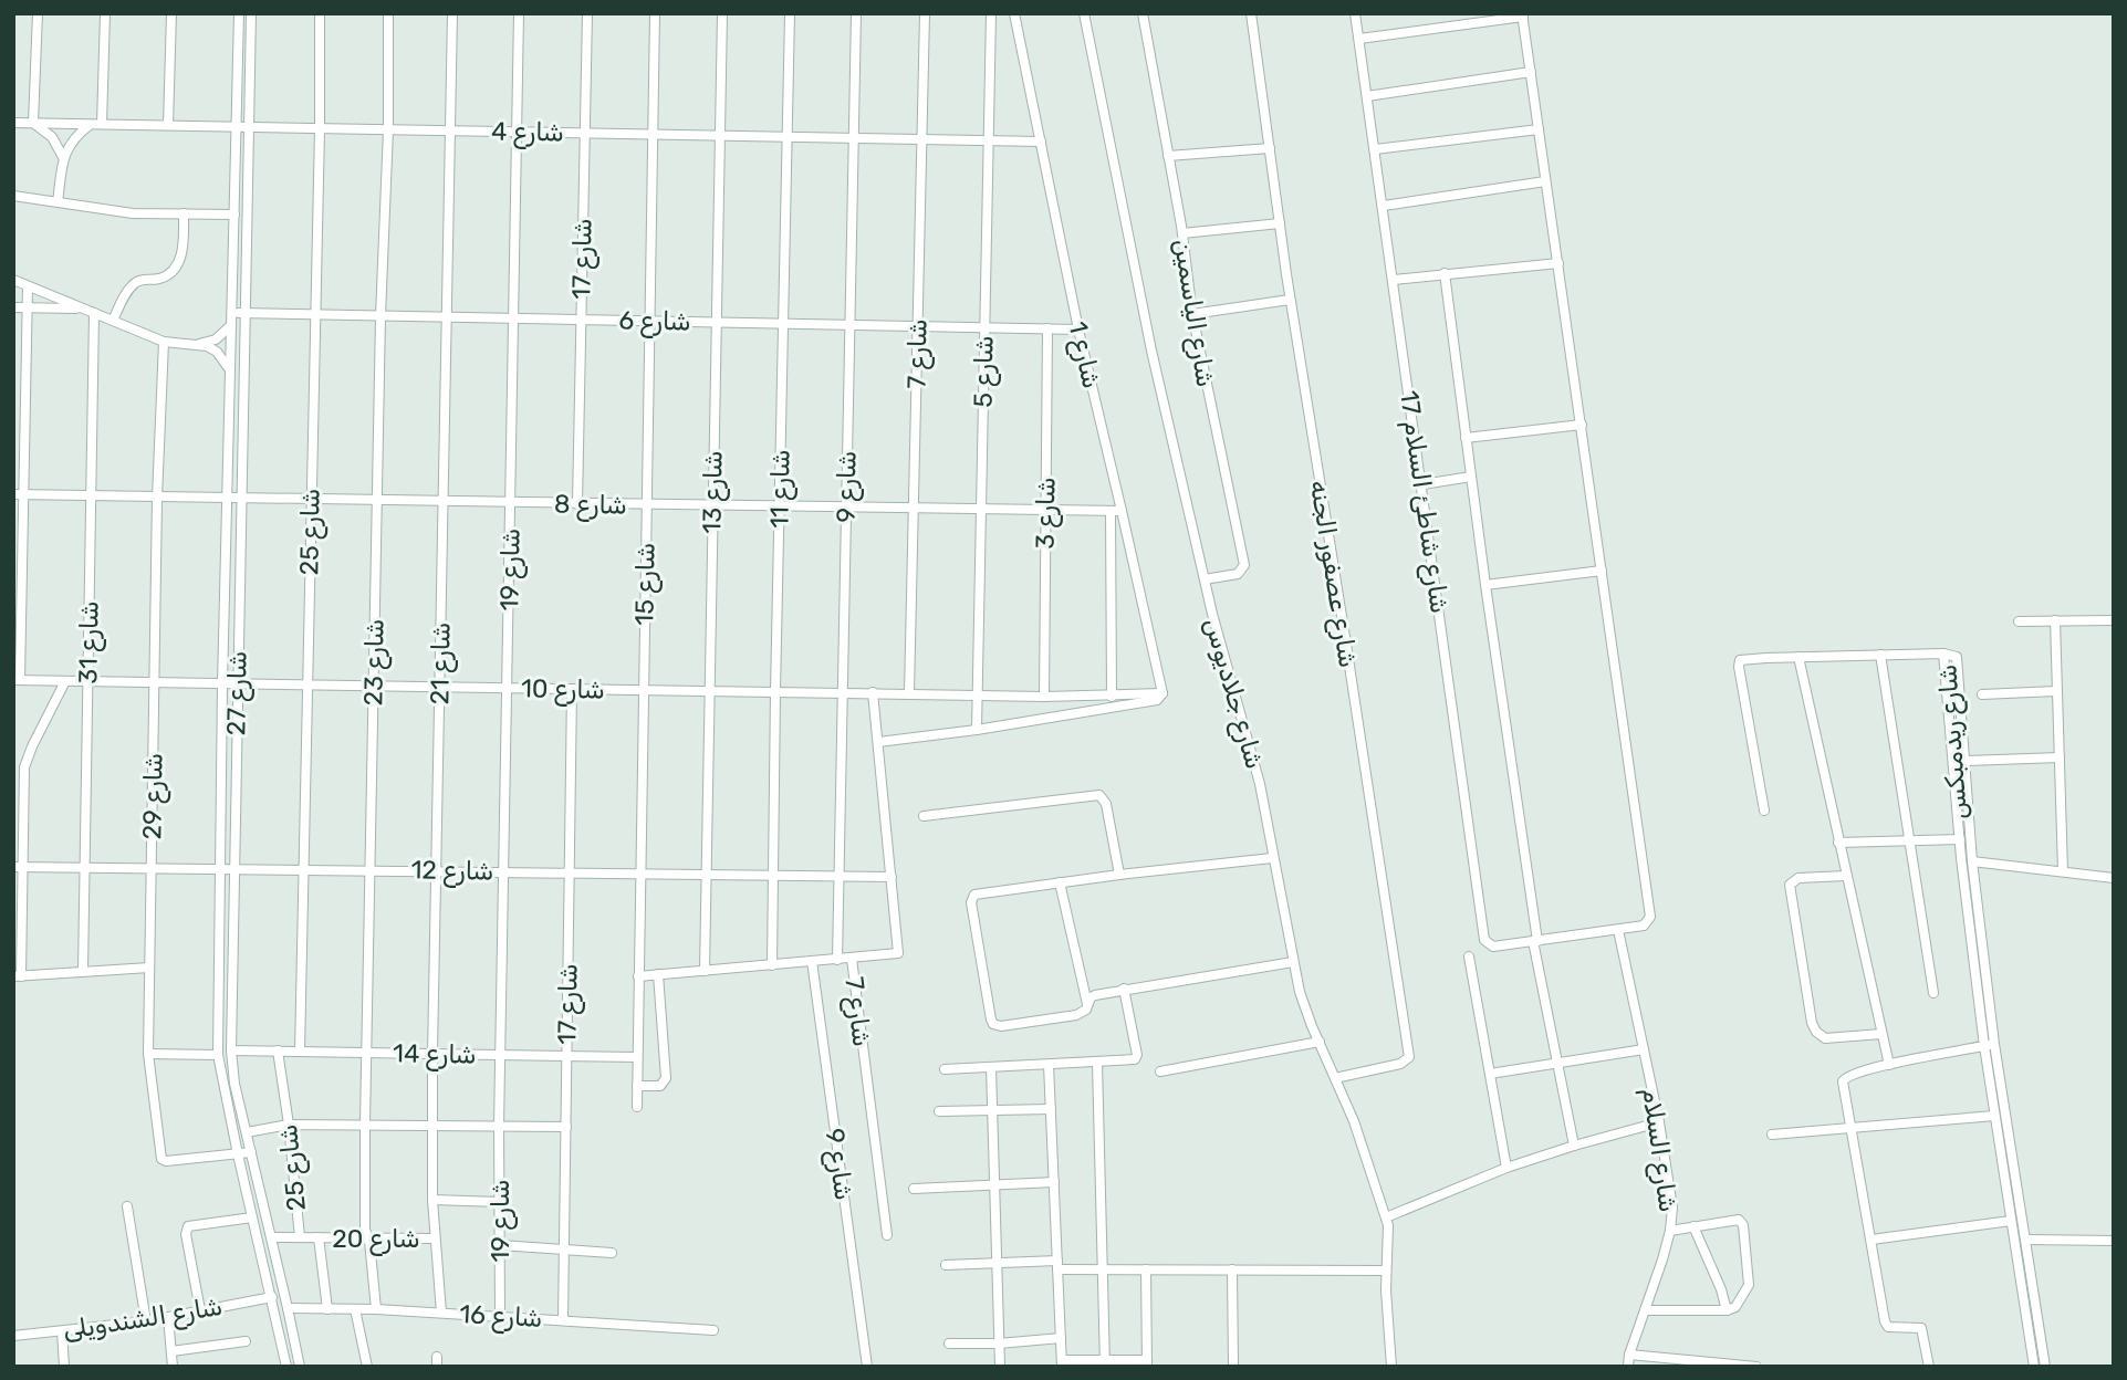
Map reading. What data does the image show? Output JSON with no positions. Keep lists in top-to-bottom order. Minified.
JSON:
{"streets":{"street":["شارع 4","شارع 17","شارع الياسمين","شارع 6","شارع 7","شارع 1","شارع 5","شارع 9","شارع 11","شارع 13","شارع شاطئ السلام 17","شارع 8","شارع 3","شارع 25","شارع 19","شارع عصفور الجنه","شارع 15","شارع 31","شارع 23","شارع 21","شارع 10","شارع 27","شارع جلاديوس","شارع ريدمبكس","شارع 29","شارع 12","شارع 14","شارع السلام","شارع 20","شارع 16","شارع الشندويلى"]},"crossings":[["شارع 4","شارع 17"],["شارع 4","شارع 7"],["شارع 4","شارع 1"],["شارع 4","شارع 5"],["شارع 4","شارع 9"],["شارع 4","شارع 11"],["شارع 4","شارع 13"],["شارع 4","شارع 25"],["شارع 4","شارع 19"],["شارع 4","شارع 15"],["شارع 4","شارع 23"],["شارع 4","شارع 21"],["شارع 4","شارع 27"],["شارع 17","شارع 6"],["شارع 17","شارع 8"],["شارع 17","شارع 10"],["شارع 17","شارع 12"],["شارع 17","شارع 14"],["شارع 17","شارع 16"],["شارع الياسمين","شارع جلاديوس"],["شارع 6","شارع 7"],["شارع 6","شارع 1"],["شارع 6","شارع 5"],["شارع 6","شارع 9"],["شارع 6","شارع 11"],["شارع 6","شارع 13"],["شارع 6","شارع 3"],["شارع 6","شارع 25"],["شارع 6","شارع 19"],["شارع 6","شارع 15"],["شارع 6","شارع 23"],["شارع 6","شارع 21"],["شارع 6","شارع 27"],["شارع 7","شارع 8"],["شارع 7","شارع 10"],["شارع 7","شارع 12"],["شارع 1","شارع 8"],["شارع 1","شارع 10"],["شارع 5","شارع 8"],["شارع 5","شارع 10"],["شارع 9","شارع 8"],["شارع 9","شارع 10"],["شارع 9","شارع 12"],["شارع 11","شارع 8"],["شارع 11","شارع 10"],["شارع 11","شارع 12"],["شارع 13","شارع 8"],["شارع 13","شارع 10"],["شارع 13","شارع 12"],["شارع شاطئ السلام 17","شارع السلام"],["شارع 8","شارع 3"],["شارع 8","شارع 25"],["شارع 8","شارع 19"],["شارع 8","شارع 15"],["شارع 8","شارع 31"],["شارع 8","شارع 23"],["شارع 8","شارع 21"],["شارع 8","شارع 27"],["شارع 8","شارع 29"],["شارع 3","شارع 10"],["شارع 25","شارع 10"],["شارع 25","شارع 12"],["شارع 25","شارع 14"],["شارع 25","شارع 20"],["شارع 19","شارع 10"],["شارع 19","شارع 12"],["شارع 19","شارع 14"],["شارع 19","شارع 16"],["شارع عصفور الجنه","شارع جلاديوس"],["شارع 15","شارع 10"],["شارع 15","شارع 12"],["شارع 15","شارع 14"],["شارع 31","شارع 10"],["شارع 31","شارع 12"],["شارع 23","شارع 10"],["شارع 23","شارع 12"],["شارع 23","شارع 14"],["شارع 23","شارع 20"],["شارع 23","شارع 16"],["شارع 21","شارع 10"],["شارع 21","شارع 12"],["شارع 21","شارع 14"],["شارع 21","شارع 20"],["شارع 21","شارع 16"],["شارع 10","شارع 27"],["شارع 10","شارع 29"],["شارع 27","شارع 29"],["شارع 27","شارع 12"],["شارع 27","شارع 14"],["شارع 27","شارع 20"],["شارع 27","شارع 16"],["شارع 27","شارع الشندويلى"],["شارع 29","شارع 12"]]}
